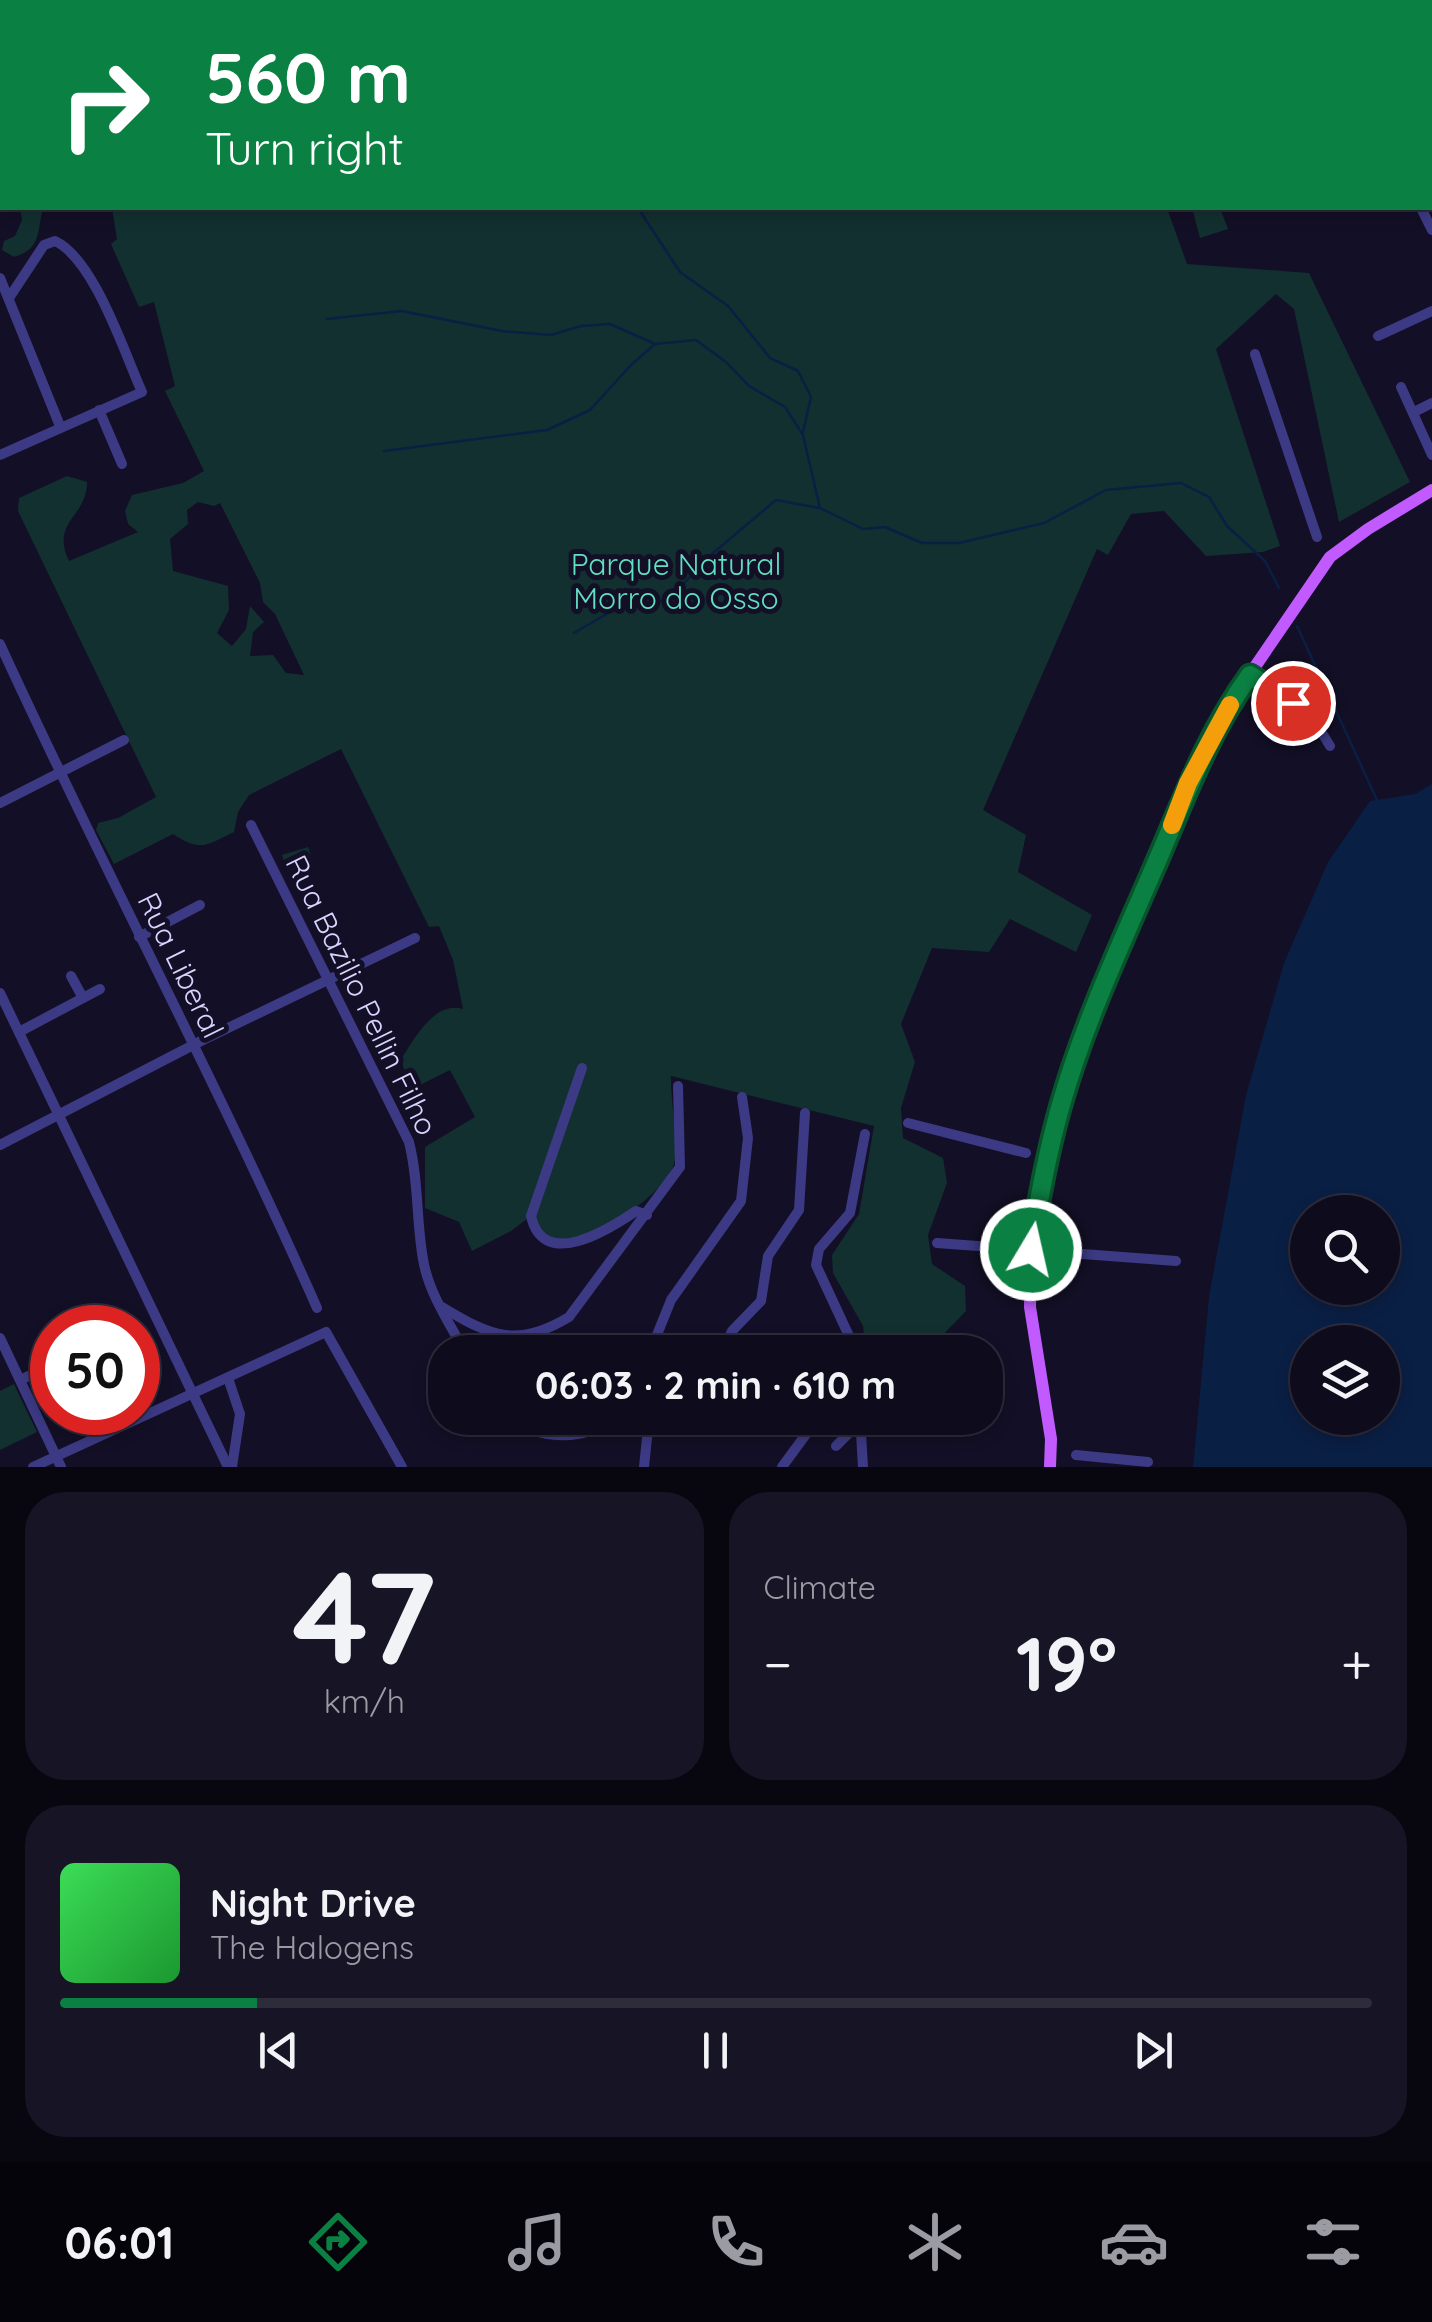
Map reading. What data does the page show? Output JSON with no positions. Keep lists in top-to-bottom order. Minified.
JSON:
{"streets":{"street":["Rua Liberal","Rua Bazilio Pellin Filho"]},"parks":["Parque Natural Morro do Osso"],"page":{"turn":["560 m","Turn right"],"limit":"50","trip":"06:03 · 2 min · 610 m","tile":[["47","km/h"],"Climate"],"heat":["−","19°","+"],"song":["Night Drive","The Halogens"],"tabs":"06:01"}}
